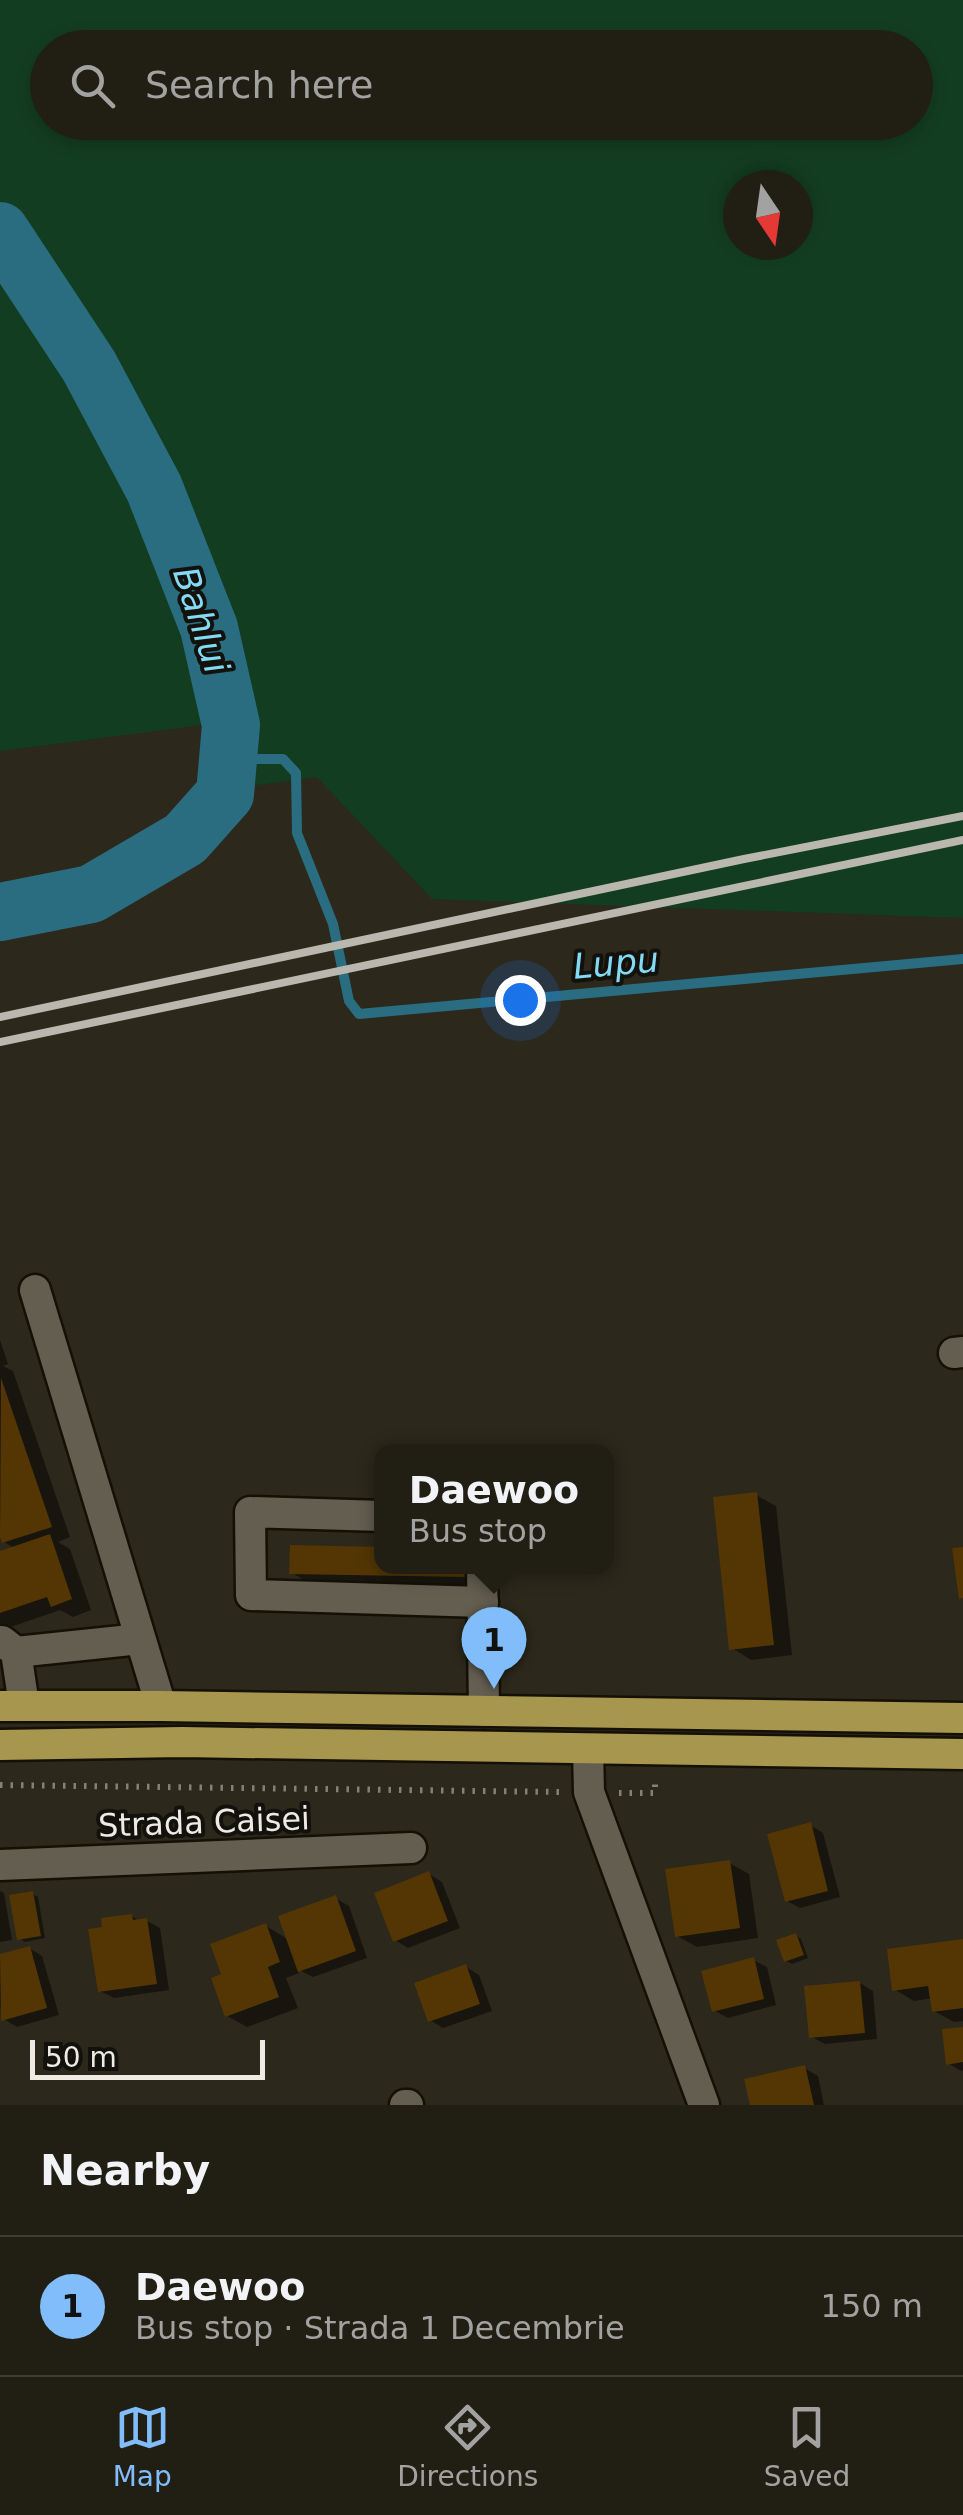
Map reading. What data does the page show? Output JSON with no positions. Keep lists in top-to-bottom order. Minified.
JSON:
{"streets":{"street":["Strada Caisei"]},"water":["Bahlui","Lupu"],"scale_bar":"50 m","north":"bottom","page":{"search":"Search here","popup":["Daewoo","Bus stop"],"pins":"1","scale":"50 m","heading":"Nearby","list":[{"mark":"1","name":"Daewoo","note":"Bus stop · Strada 1 Decembrie","value":"150 m"}],"nav":["Map","Directions","Saved"]}}
